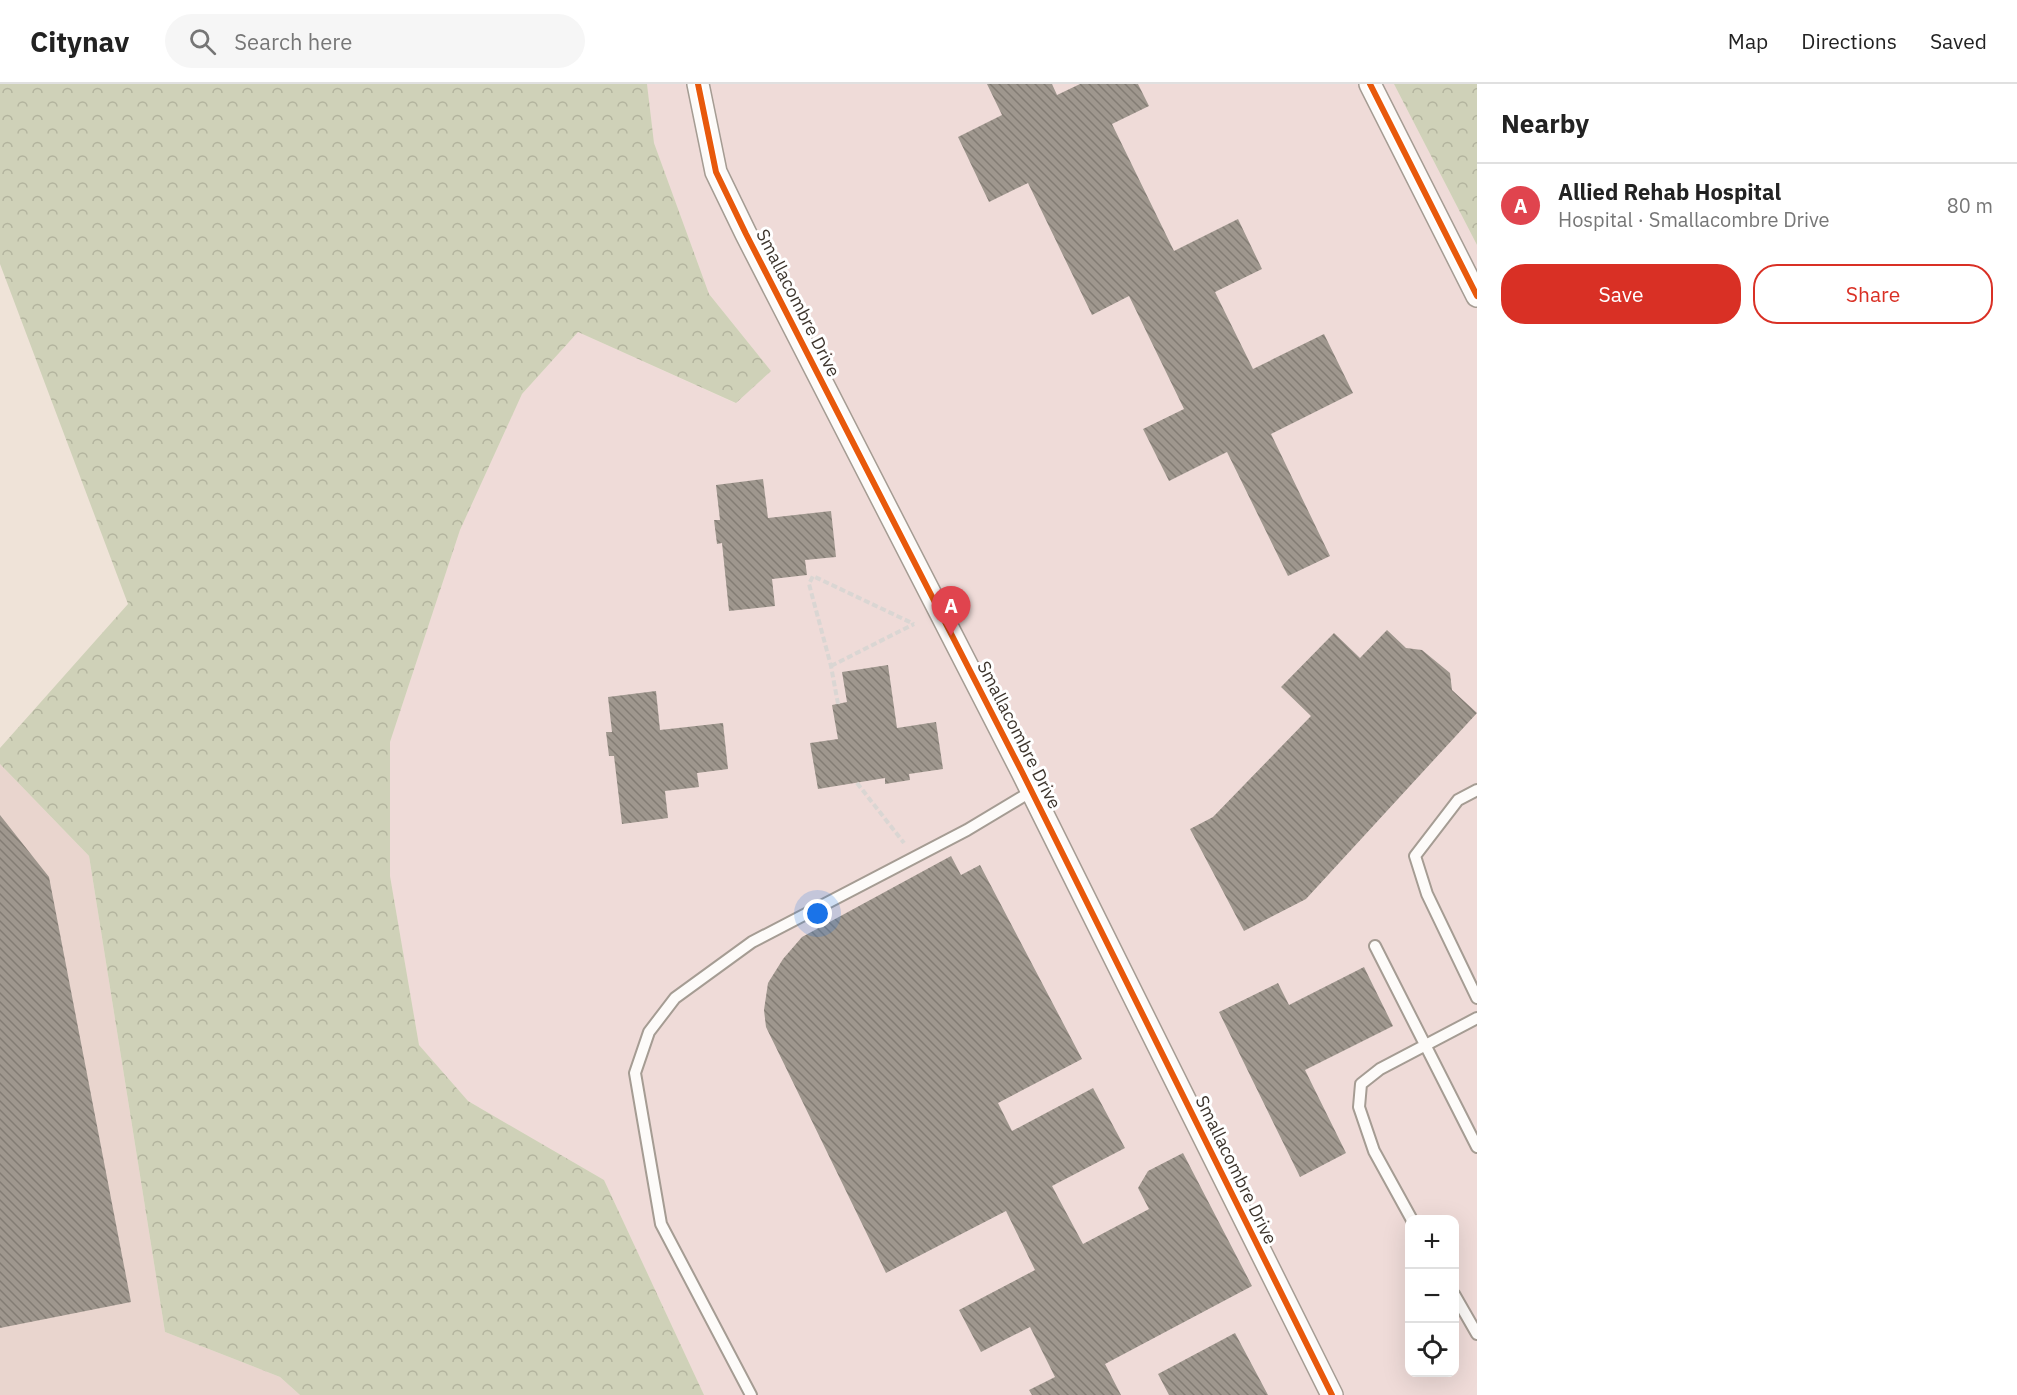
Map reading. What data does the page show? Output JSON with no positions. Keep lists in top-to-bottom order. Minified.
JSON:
{"streets":{"street":["Smallacombre Drive"]},"page":{"header":"Citynav","search":"Search here","nav":["Map","Directions","Saved"],"heading":"Nearby","list":[{"mark":"A","name":"Allied Rehab Hospital","note":"Hospital · Smallacombre Drive","value":"80 m"}],"buttons":["Save","Share"],"pins":"A","map_buttons":["+","−"]}}
